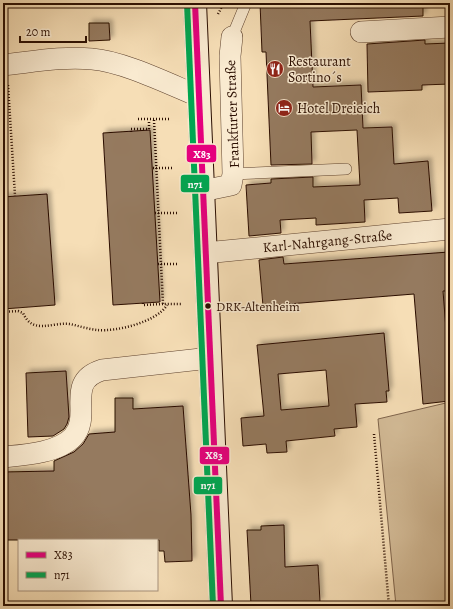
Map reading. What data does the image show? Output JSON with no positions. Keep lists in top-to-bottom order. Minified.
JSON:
{"streets":{"street":["Frankfurter Straße","Karl-Nahrgang-Straße"]},"places":{"restaurant":["Restaurant Sortino´s"],"hotel":["Hotel Dreieich"],"other":["DRK-Altenheim"]},"lines":["transit line X83","transit line n71"],"legend":["X83","n71"],"scale_bar":"20 m"}
